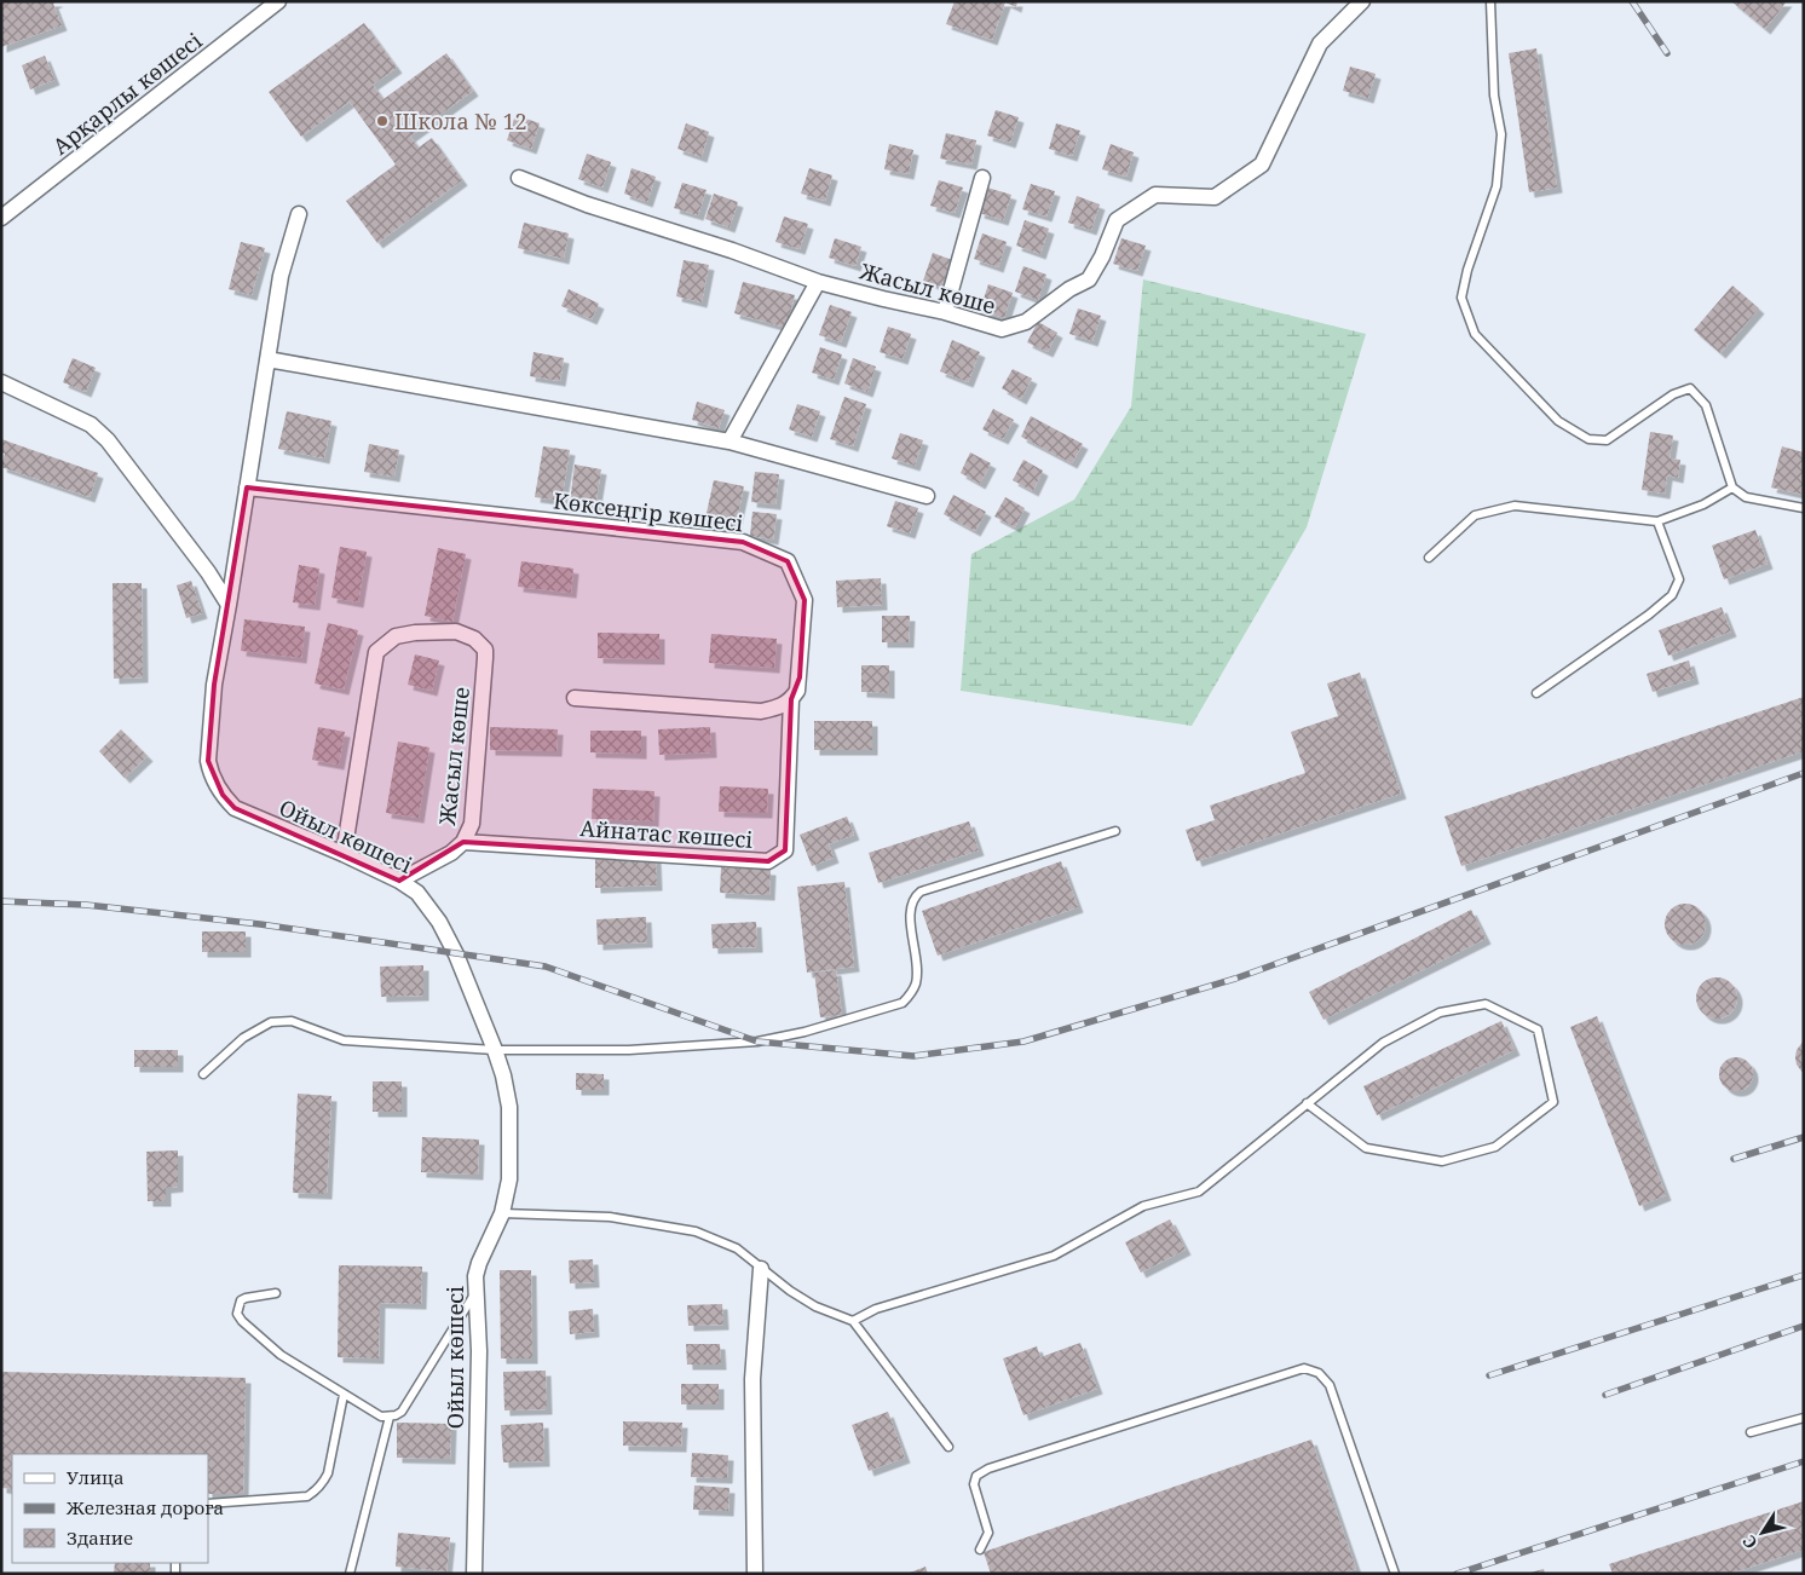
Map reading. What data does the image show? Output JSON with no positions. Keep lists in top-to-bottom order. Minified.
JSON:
{"streets":{"street":["Арқарлы көшесі","Жасыл көше","Көксеңгір көшесі","Айнатас көшесі","Ойыл көшесі"]},"crossings":[["Жасыл көше","Айнатас көшесі"],["Жасыл көше","Ойыл көшесі"],["Көксеңгір көшесі","Айнатас көшесі"],["Көксеңгір көшесі","Ойыл көшесі"]],"places":["Школа № 12"],"legend":["Улица","Железная дорога","Здание"],"north":"bottom left"}
